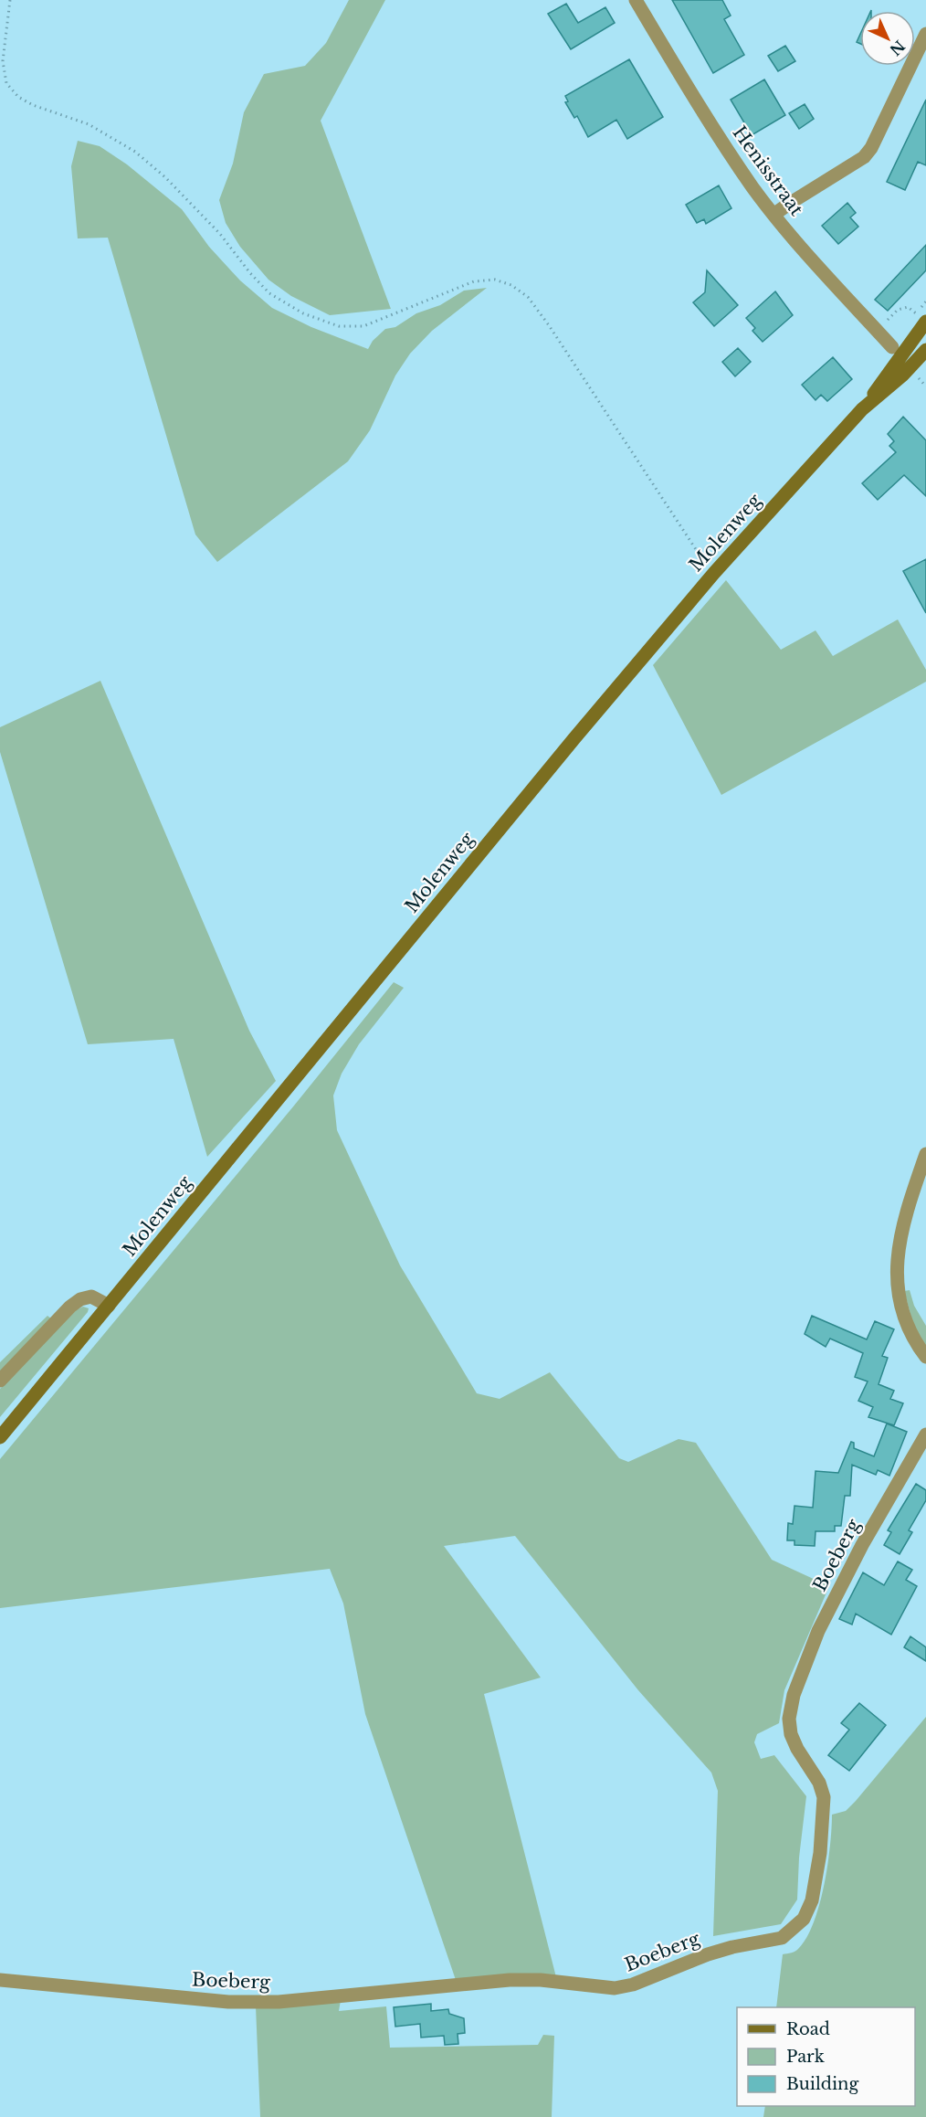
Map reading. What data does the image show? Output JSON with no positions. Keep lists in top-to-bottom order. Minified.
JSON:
{"streets":{"main road":["Molenweg"],"street":["Henisstraat","Boeberg"]},"legend":["Road","Park","Building"],"north":"bottom right"}
